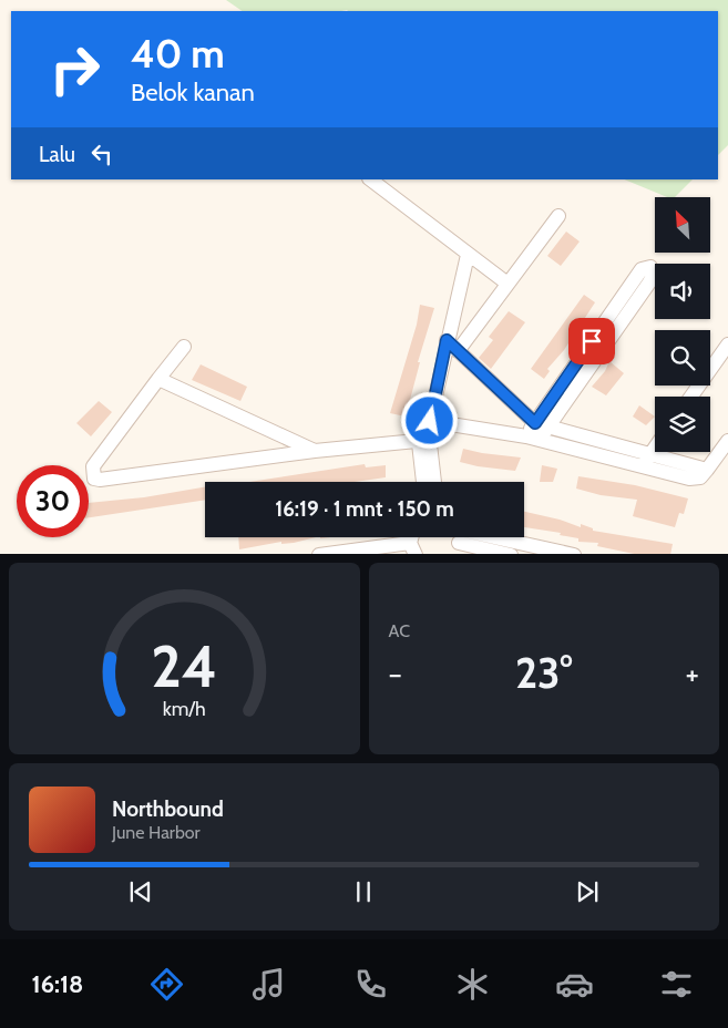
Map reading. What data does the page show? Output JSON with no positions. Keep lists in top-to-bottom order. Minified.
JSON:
{"north":"top left","page":{"turn":["40 m","Belok kanan"],"then":"Lalu","limit":"30","trip":"16:19 · 1 mnt · 150 m","tile":"AC","heat":["−","23°","+"],"song":["Northbound","June Harbor"],"tabs":"16:18","gauge":["24","km/h"]}}
